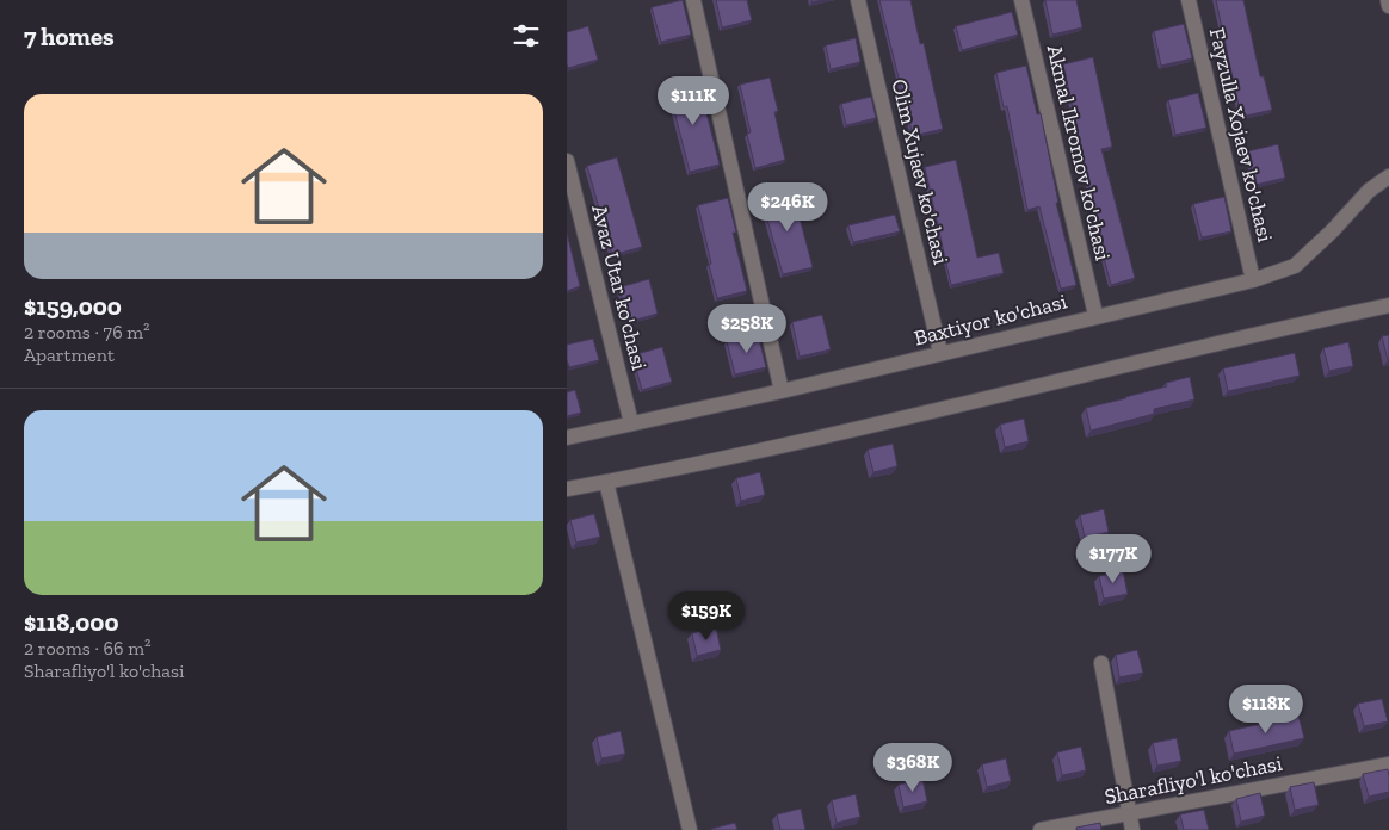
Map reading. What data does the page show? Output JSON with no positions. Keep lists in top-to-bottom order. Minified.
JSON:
{"streets":{"street":["Fayzulla Xojaev ko'chasi","Akmal Ikromov ko'chasi","Olim Xujaev ko'chasi","Avaz Utar ko'chasi","Baxtiyor ko'chasi","Sharafliyo'l ko'chasi"]},"crossings":[["Fayzulla Xojaev ko'chasi","Baxtiyor ko'chasi"],["Akmal Ikromov ko'chasi","Baxtiyor ko'chasi"],["Olim Xujaev ko'chasi","Baxtiyor ko'chasi"],["Avaz Utar ko'chasi","Baxtiyor ko'chasi"]],"page":{"heading":"7 homes","list":[{"name":"$159,000","note":"2 rooms · 76 m² · Apartment"},{"name":"$118,000","note":"2 rooms · 66 m² · Sharafliyo'l ko'chasi"}],"price":["$111K","$246K","$258K","$177K","$159K","$118K","$368K"]}}
